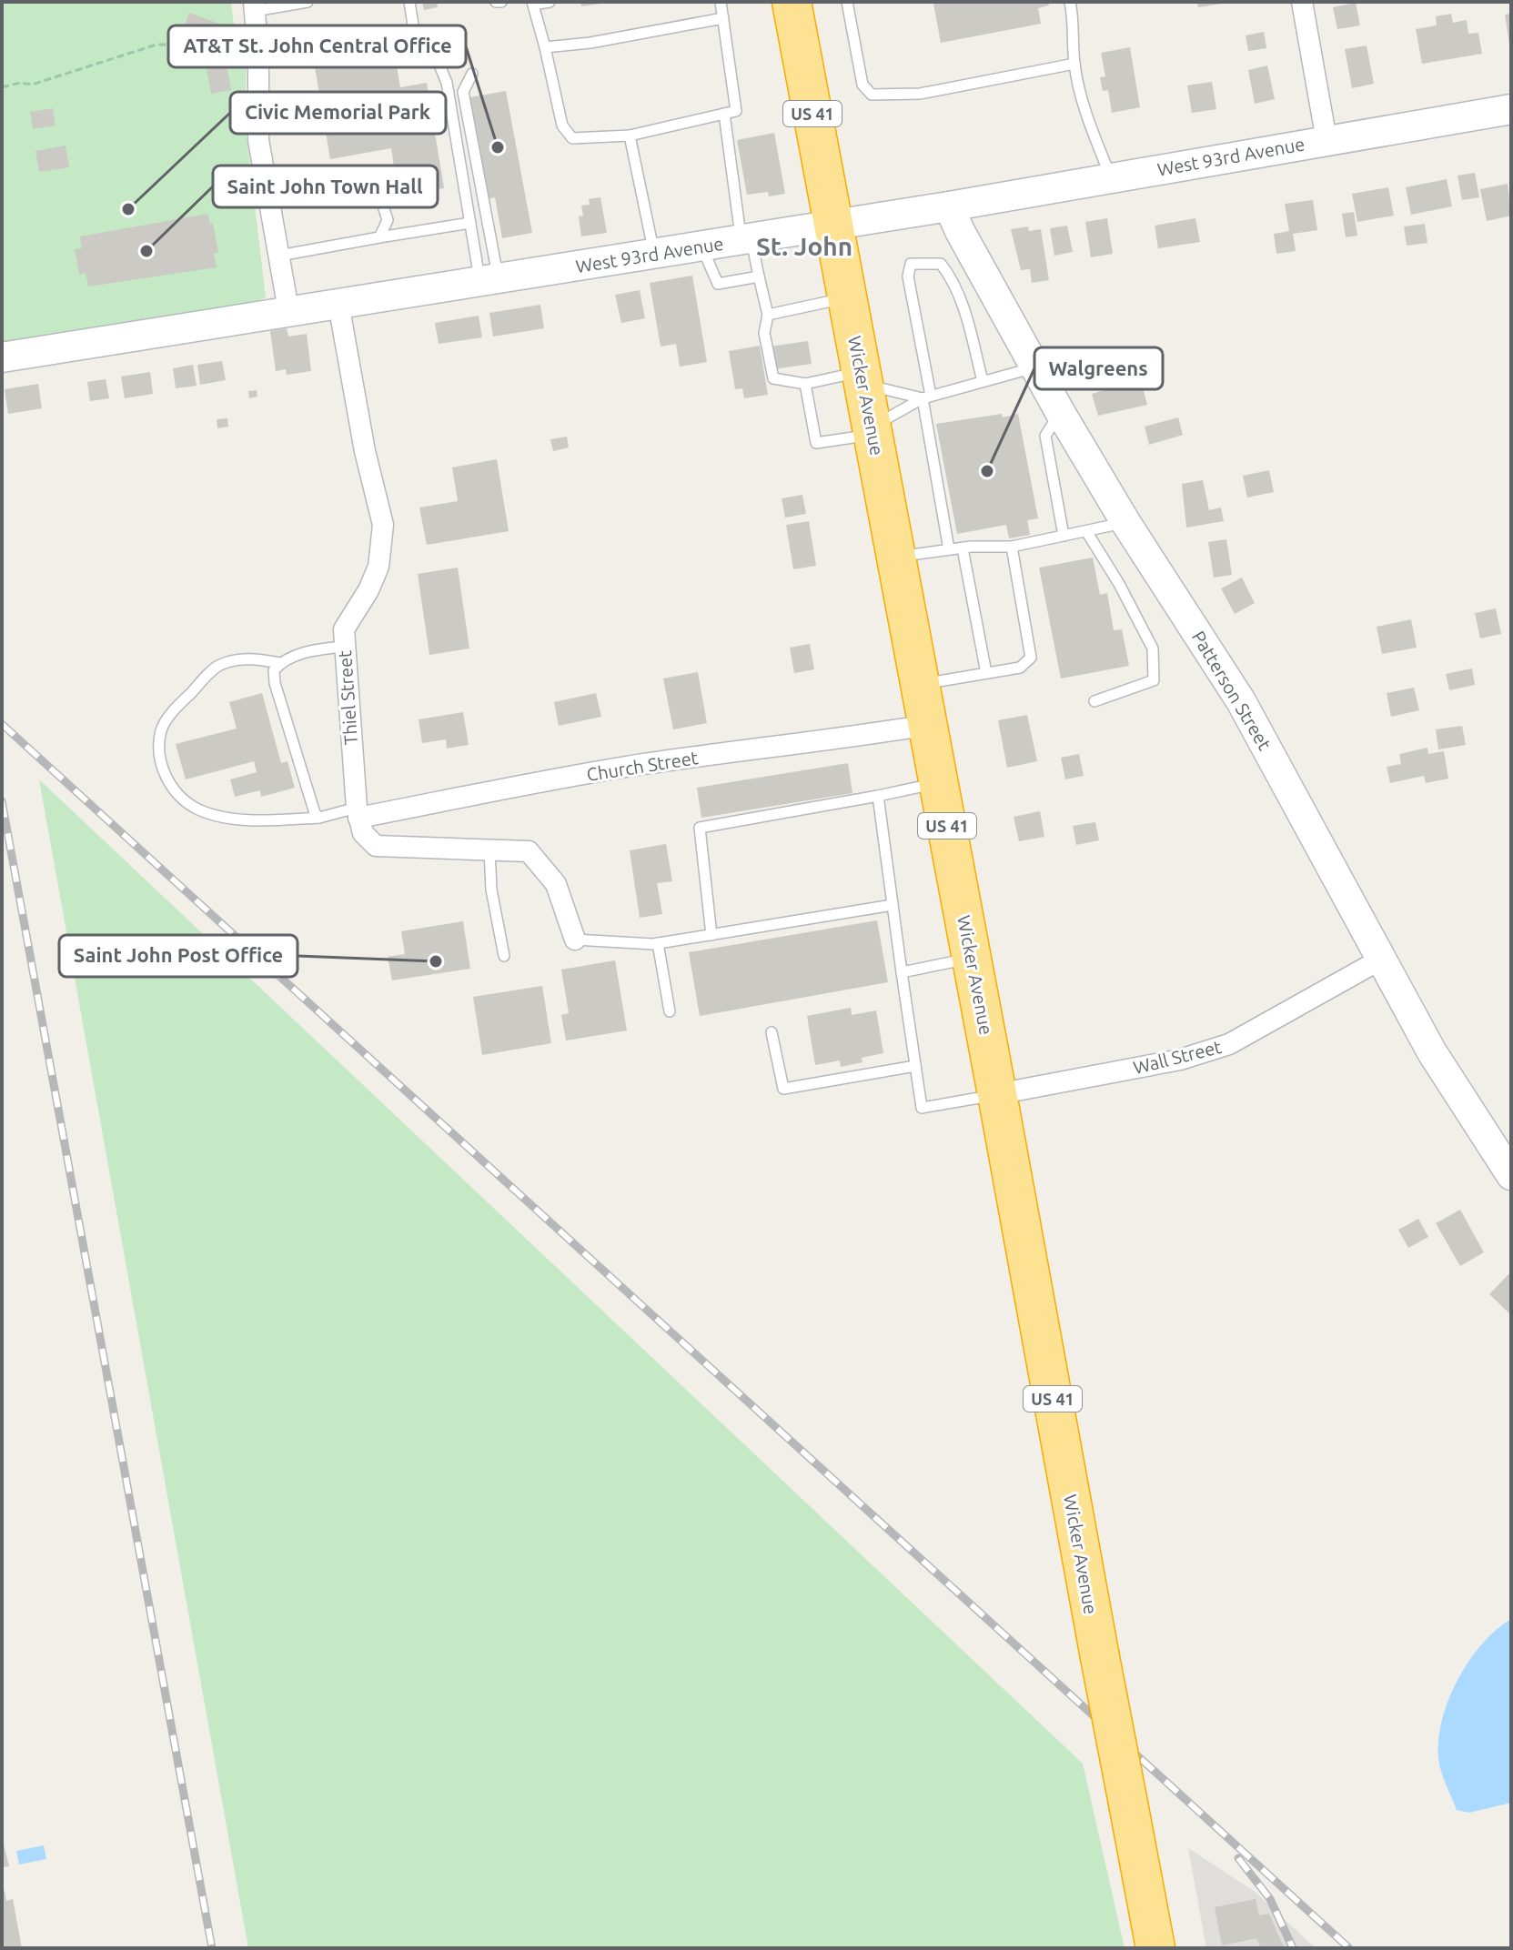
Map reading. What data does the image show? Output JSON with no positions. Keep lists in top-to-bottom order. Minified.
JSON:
{"streets":{"highway":["US 41","Wicker Avenue"],"street":["West 93rd Avenue","Patterson Street","Thiel Street","Church Street","Wall Street"]},"crossings":[["West 93rd Avenue","Wicker Avenue"],["West 93rd Avenue","Patterson Street"],["West 93rd Avenue","Thiel Street"],["Wicker Avenue","Church Street"],["Wicker Avenue","Wall Street"],["Patterson Street","Wall Street"],["Thiel Street","Church Street"]],"districts":["St. John"],"places":["AT&T St. John Central Office","Civic Memorial Park","Saint John Town Hall","Walgreens","Saint John Post Office"]}
